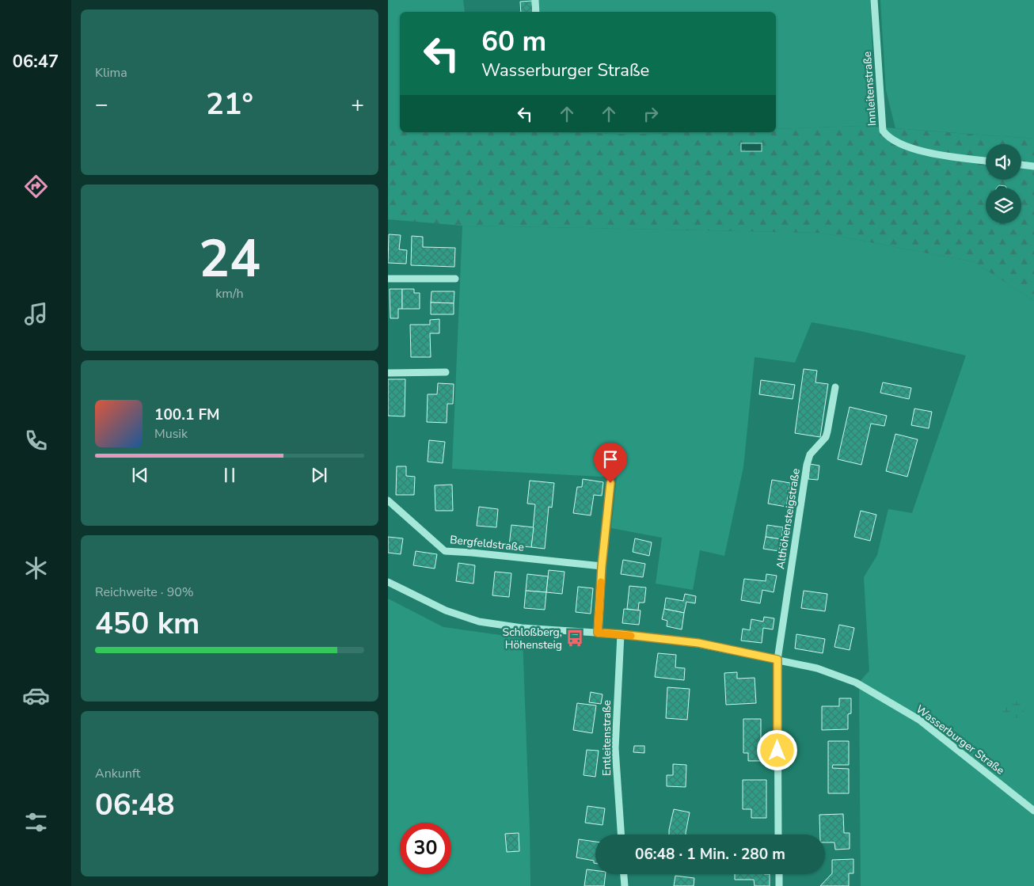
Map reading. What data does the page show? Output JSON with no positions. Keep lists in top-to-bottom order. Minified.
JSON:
{"streets":{"street":["Innleitenstraße","Althöhensteigstraße","Bergfeldstraße","Entleitenstraße","Wasserburger Straße"]},"crossings":[["Althöhensteigstraße","Wasserburger Straße"],["Entleitenstraße","Wasserburger Straße"]],"places":{"bus stop":["Schloßberg, Höhensteig"]},"page":{"tabs":"06:47","tile":["Klima",["24","km/h"],["Reichweite · 90%","450 km"],["Ankunft","06:48"]],"turn":["60 m","Wasserburger Straße"],"heat":["−","21°","+"],"song":["100.1 FM","Musik"],"limit":"30","trip":"06:48 · 1 Min. · 280 m"}}
